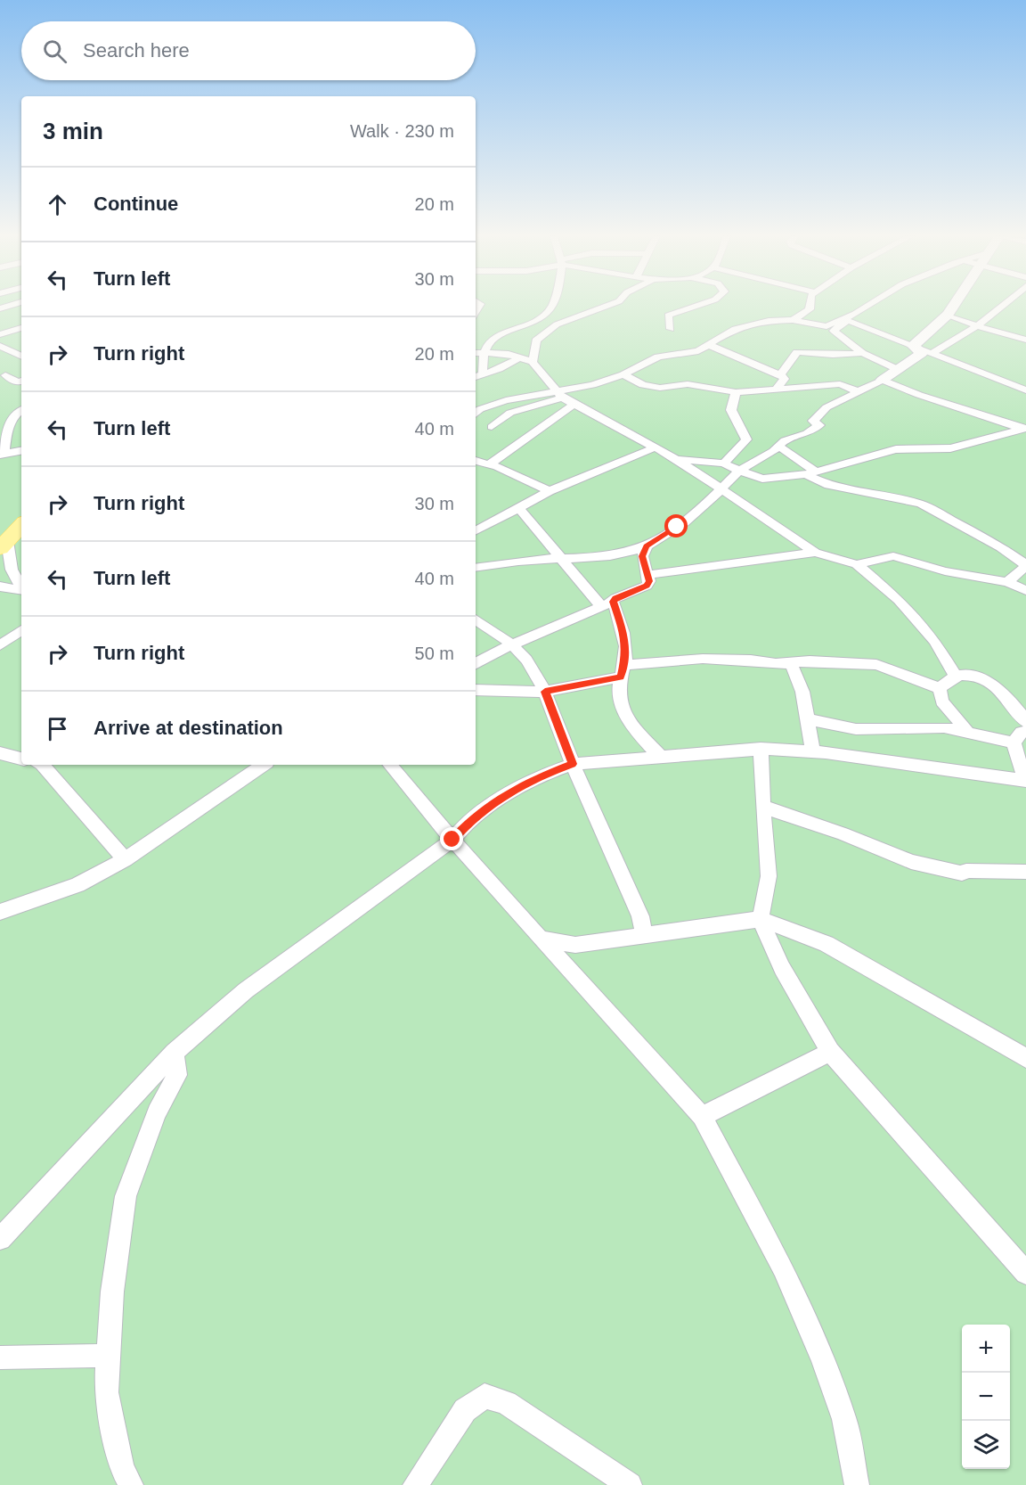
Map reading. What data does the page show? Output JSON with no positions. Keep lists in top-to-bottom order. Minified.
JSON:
{"page":{"search":"Search here","heading":["3 min","Walk · 230 m"],"list":[["Continue","20 m"],["Turn left","30 m"],["Turn right","20 m"],["Turn left","40 m"],["Turn right","30 m"],["Turn left","40 m"],["Turn right","50 m"],"Arrive at destination"],"map_buttons":["+","−"]}}
